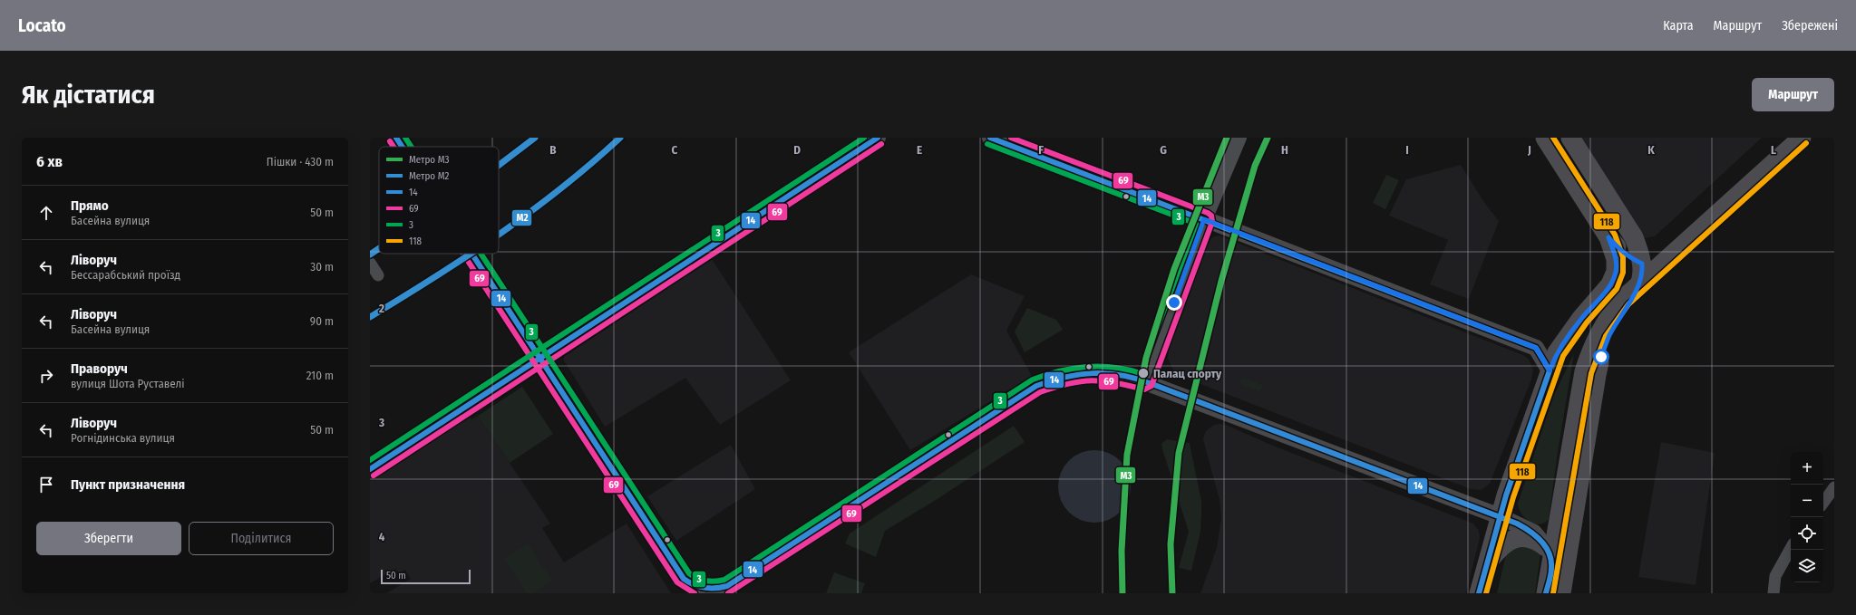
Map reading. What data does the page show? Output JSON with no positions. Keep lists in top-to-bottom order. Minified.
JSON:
{"places":["Палац спорту"],"lines":["metro line M3","metro line M2","transit line 14","transit line 69","transit line 3","transit line 118"],"legend":["Метро M3","Метро M2","14","69","3","118"],"scale_bar":"50 m","page":{"header":"Locato","nav":["Карта","Маршрут","Збережені"],"buttons":["Маршрут",["Зберегти","Поділитися"]],"title":"Як дістатися","heading":["6 хв","Пішки · 430 m"],"list":[["Прямо","Басейна вулиця","50 m"],["Ліворуч","Бессарабський проїзд","30 m"],["Ліворуч","Басейна вулиця","90 m"],["Праворуч","вулиця Шота Руставелі","210 m"],["Ліворуч","Рогнідинська вулиця","50 m"],"Пункт призначення"],"map_buttons":["+","−"],"scale":"50 m"},"grid":{"columns":["B","C","D","E","F","G","H","I","J","K","L"],"rows":["2","3","4"]}}
